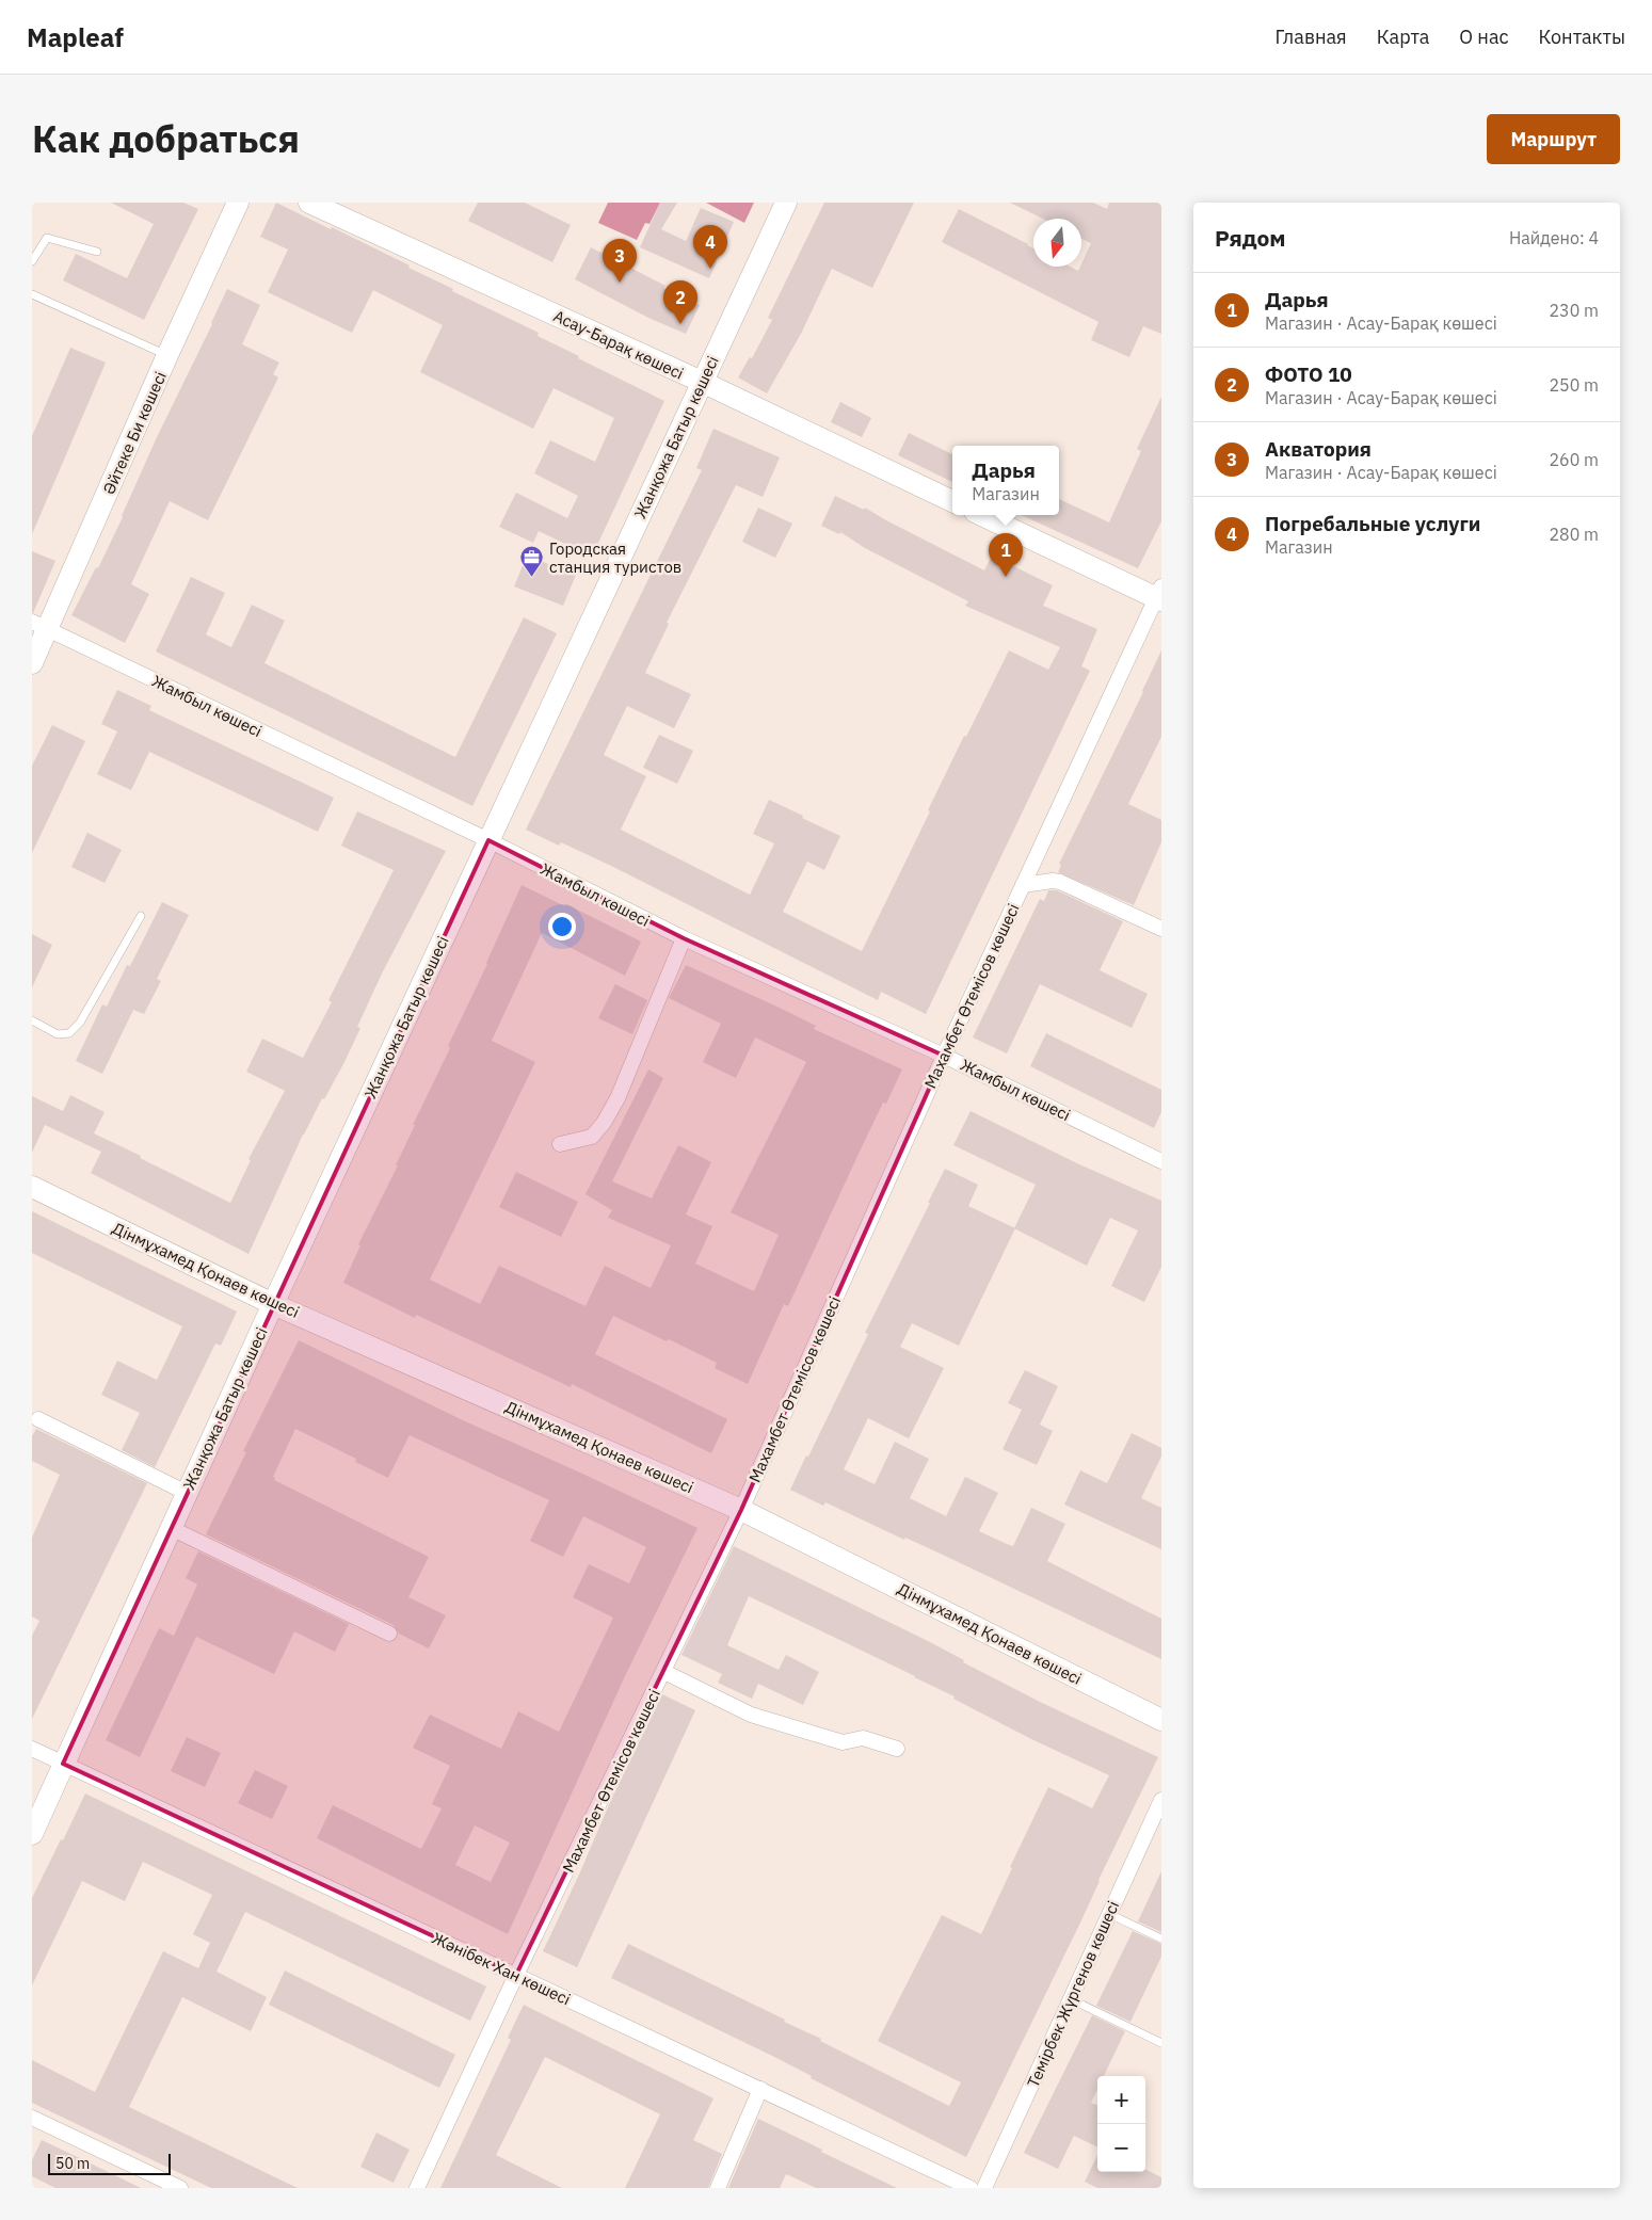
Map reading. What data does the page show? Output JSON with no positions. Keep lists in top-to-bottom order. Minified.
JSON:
{"streets":{"street":["Асау-Барақ көшесі","Әйтеке Би көшесі","Жанқожа Батыр көшесі","Жамбыл көшесі","Махамбет Өтемісов көшесі","Дінмұхамед Қонаев көшесі","Жәнібек Хан көшесі","Темірбек Жүргенов көшесі"]},"crossings":[["Асау-Барақ көшесі","Жанқожа Батыр көшесі"],["Әйтеке Би көшесі","Жамбыл көшесі"],["Жанқожа Батыр көшесі","Жамбыл көшесі"],["Жанқожа Батыр көшесі","Дінмұхамед Қонаев көшесі"],["Жанқожа Батыр көшесі","Жәнібек Хан көшесі"],["Жамбыл көшесі","Махамбет Өтемісов көшесі"],["Махамбет Өтемісов көшесі","Дінмұхамед Қонаев көшесі"],["Махамбет Өтемісов көшесі","Жәнібек Хан көшесі"]],"places":{"office":["Городская станция туристов"]},"scale_bar":"50 m","north":"bottom","page":{"header":"Mapleaf","nav":["Главная","Карта","О нас","Контакты"],"title":"Как добраться","buttons":"Маршрут","heading":["Рядом","Найдено: 4"],"pins":["4","3","2","1"],"list":[{"mark":"1","name":"Дарья","note":"Магазин · Асау-Барақ көшесі","value":"230 m"},{"mark":"2","name":"ФОТО 10","note":"Магазин · Асау-Барақ көшесі","value":"250 m"},{"mark":"3","name":"Акватория","note":"Магазин · Асау-Барақ көшесі","value":"260 m"},{"mark":"4","name":"Погребальные услуги","note":"Магазин","value":"280 m"}],"popup":["Дарья","Магазин"],"map_buttons":["+","−"],"scale":"50 m"}}
